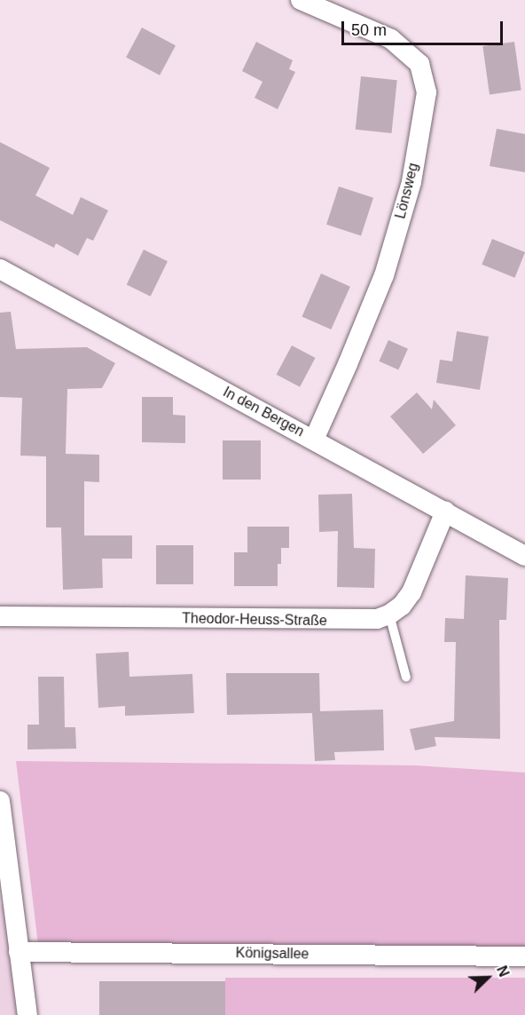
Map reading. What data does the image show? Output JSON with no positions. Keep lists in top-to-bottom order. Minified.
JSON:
{"streets":{"street":["Lönsweg","In den Bergen","Theodor-Heuss-Straße","Königsallee"]},"crossings":[["Lönsweg","In den Bergen"],["In den Bergen","Theodor-Heuss-Straße"]],"scale_bar":"50 m","north":"top right"}
